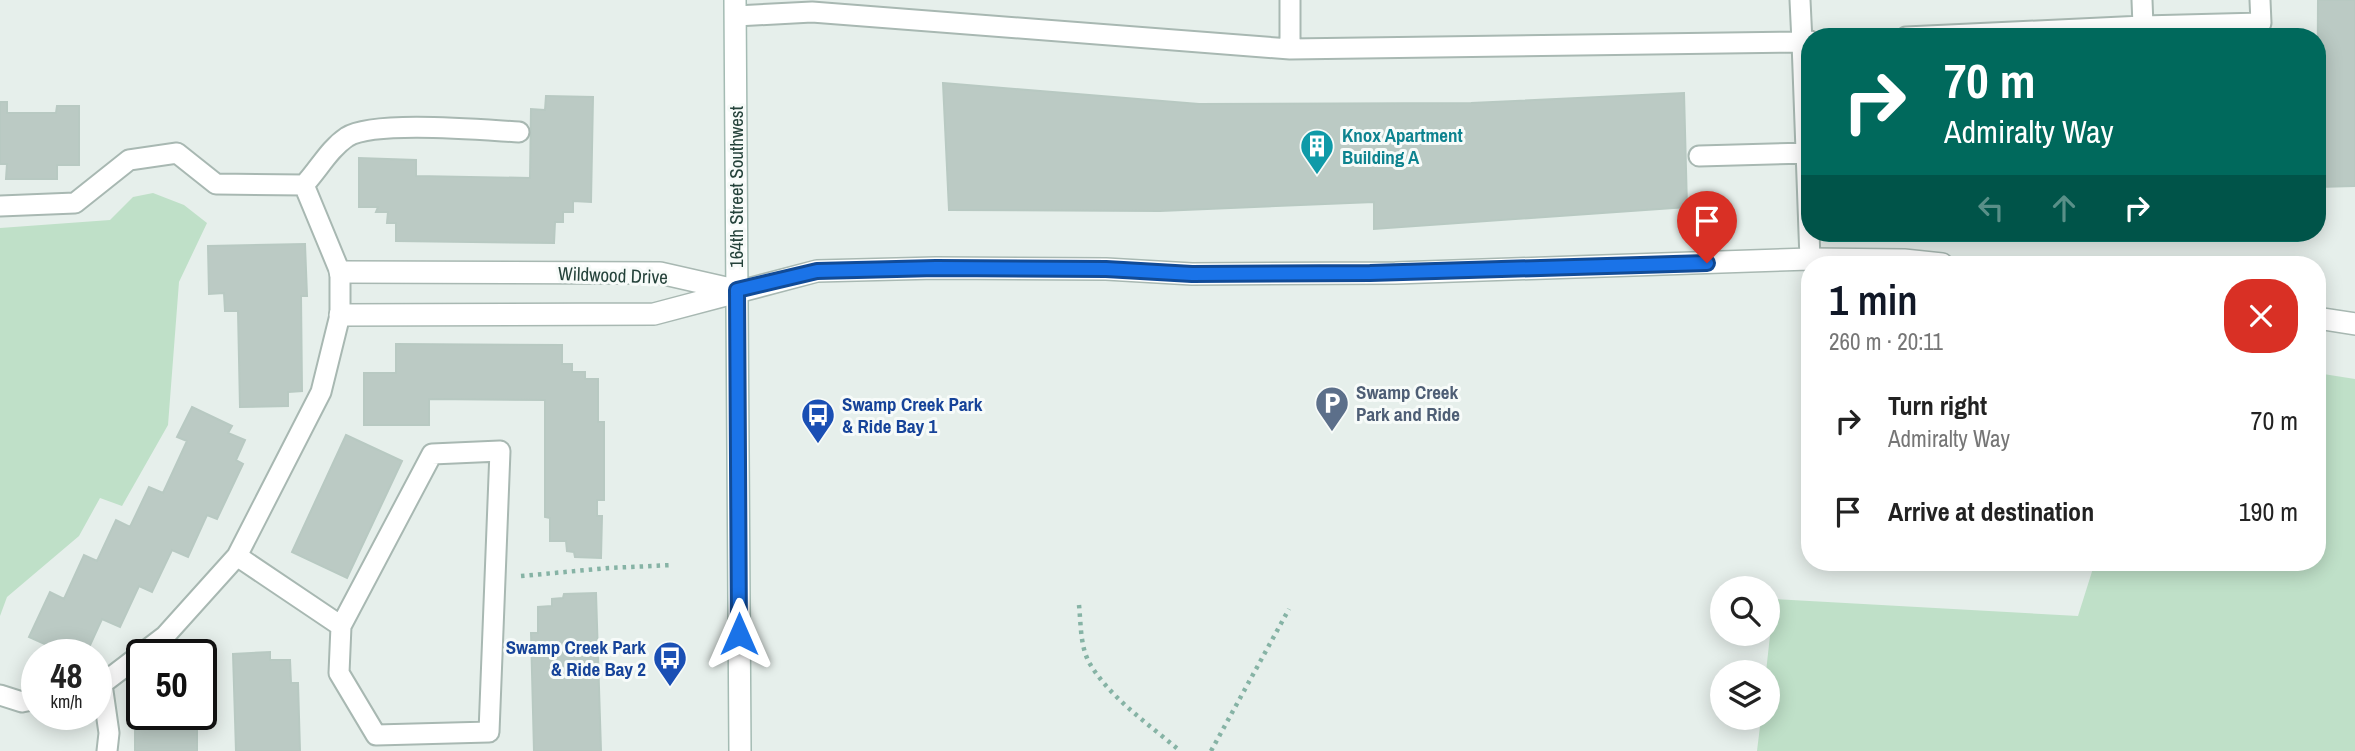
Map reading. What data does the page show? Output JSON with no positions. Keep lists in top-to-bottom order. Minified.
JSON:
{"streets":{"street":["164th Street Southwest","Wildwood Drive"]},"crossings":[["164th Street Southwest","Wildwood Drive"]],"places":{"building":["Knox Apartment Building A"],"parking":["Swamp Creek Park and Ride"],"bus stop":["Swamp Creek Park & Ride Bay 1","Swamp Creek Park & Ride Bay 2"]},"page":{"turn":["70 m","Admiralty Way"],"heading":["1 min","260 m · 20:11"],"list":[{"name":"Turn right","note":"Admiralty Way","value":"70 m"},{"name":"Arrive at destination","value":"190 m"}],"speed":"48 km/h","limit":"50"}}
